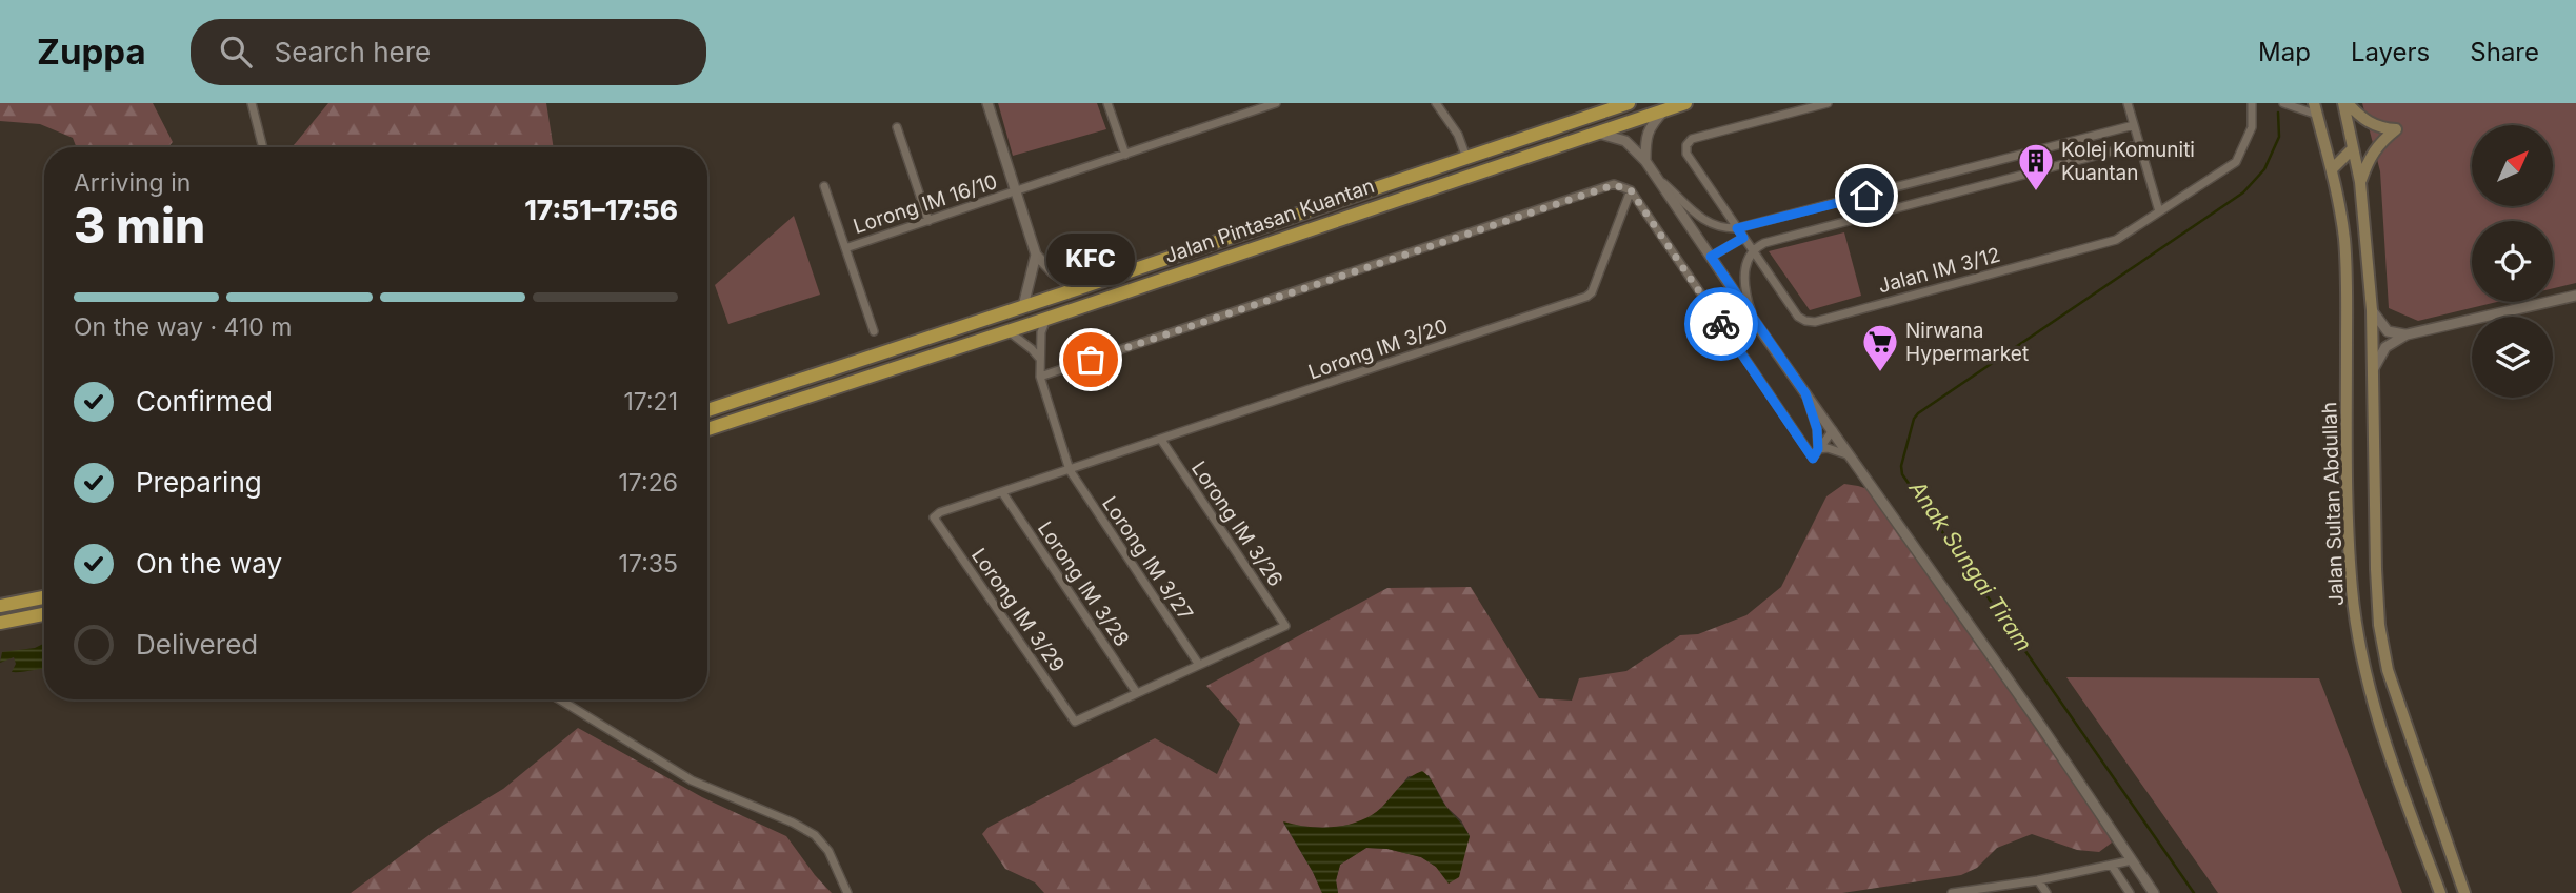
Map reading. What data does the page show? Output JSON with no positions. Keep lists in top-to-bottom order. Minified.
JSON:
{"streets":{"highway":["Jalan Pintasan Kuantan"],"main road":["Jalan Sultan Abdullah"],"street":["Lorong IM 16/10","Jalan IM 3/12","Lorong IM 3/20","Lorong IM 3/26","Lorong IM 3/27","Lorong IM 3/28","Lorong IM 3/29"]},"crossings":[["Jalan Pintasan Kuantan","Lorong IM 3/27"],["Lorong IM 3/20","Lorong IM 3/26"],["Lorong IM 3/20","Lorong IM 3/27"],["Lorong IM 3/20","Lorong IM 3/28"],["Lorong IM 3/20","Lorong IM 3/29"],["Lorong IM 3/26","Lorong IM 3/27"],["Lorong IM 3/28","Lorong IM 3/29"]],"water":["Anak Sungai Tiram"],"places":{"building":["Kolej Komuniti Kuantan"],"other":["KFC"],"supermarket":["Nirwana Hypermarket"]},"north":"top right","page":{"header":"Zuppa","search":"Search here","nav":["Map","Layers","Share"],"heading":["3 min","Arriving in","17:51–17:56"],"bubble":"KFC","bar":"On the way · 410 m","list":[["Confirmed","17:21"],["Preparing","17:26"],["On the way","17:35"],"Delivered"]}}
